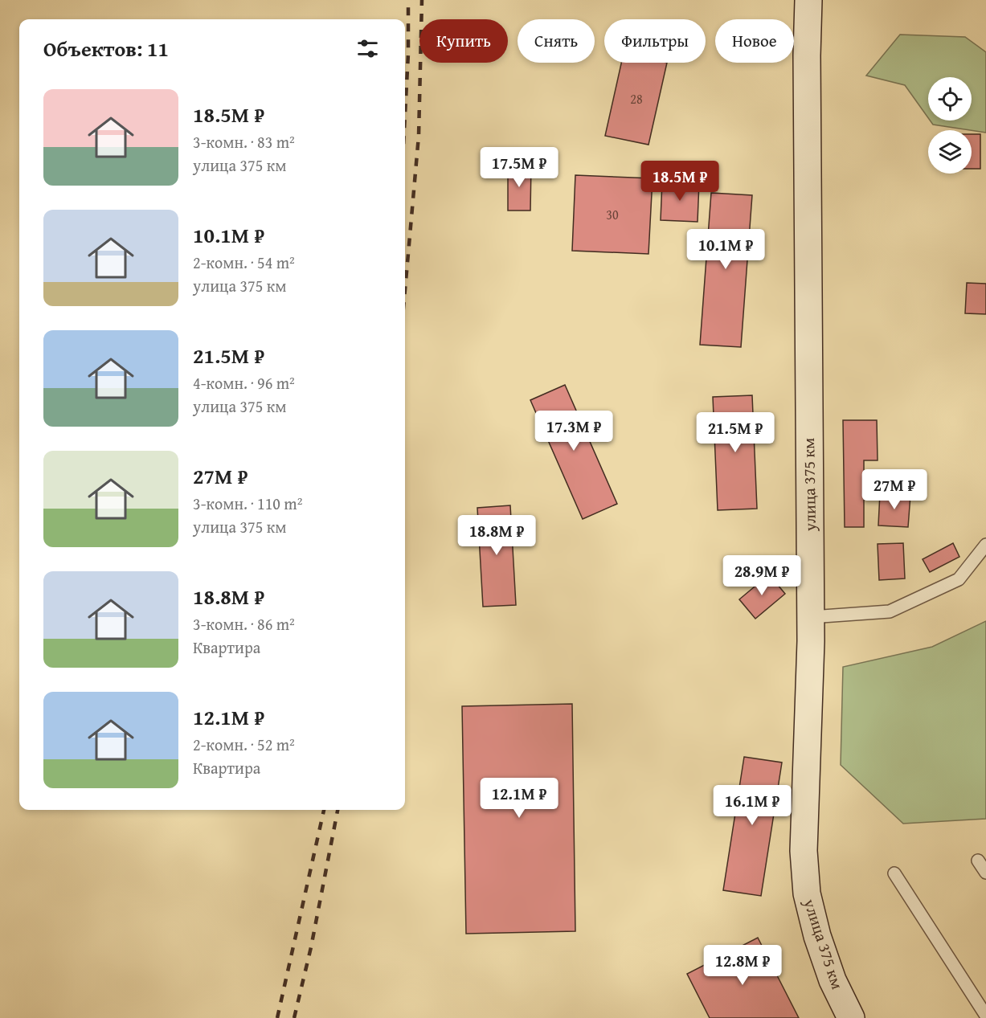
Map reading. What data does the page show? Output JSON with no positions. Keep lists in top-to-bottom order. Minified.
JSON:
{"streets":{"main road":["улица 375 км"]},"house_numbers":["28","30"],"page":{"chip":["Купить","Снять","Фильтры","Новое"],"heading":"Объектов: 11","list":[{"name":"18.5M ₽","note":"3-комн. · 83 m² · улица 375 км"},{"name":"10.1M ₽","note":"2-комн. · 54 m² · улица 375 км"},{"name":"21.5M ₽","note":"4-комн. · 96 m² · улица 375 км"},{"name":"27M ₽","note":"3-комн. · 110 m² · улица 375 км"},{"name":"18.8M ₽","note":"3-комн. · 86 m² · Квартира"},{"name":"12.1M ₽","note":"2-комн. · 52 m² · Квартира"}],"price":["17.5M ₽","18.5M ₽","10.1M ₽","17.3M ₽","21.5M ₽","27M ₽","18.8M ₽","28.9M ₽","12.1M ₽","16.1M ₽","12.8M ₽"]}}
